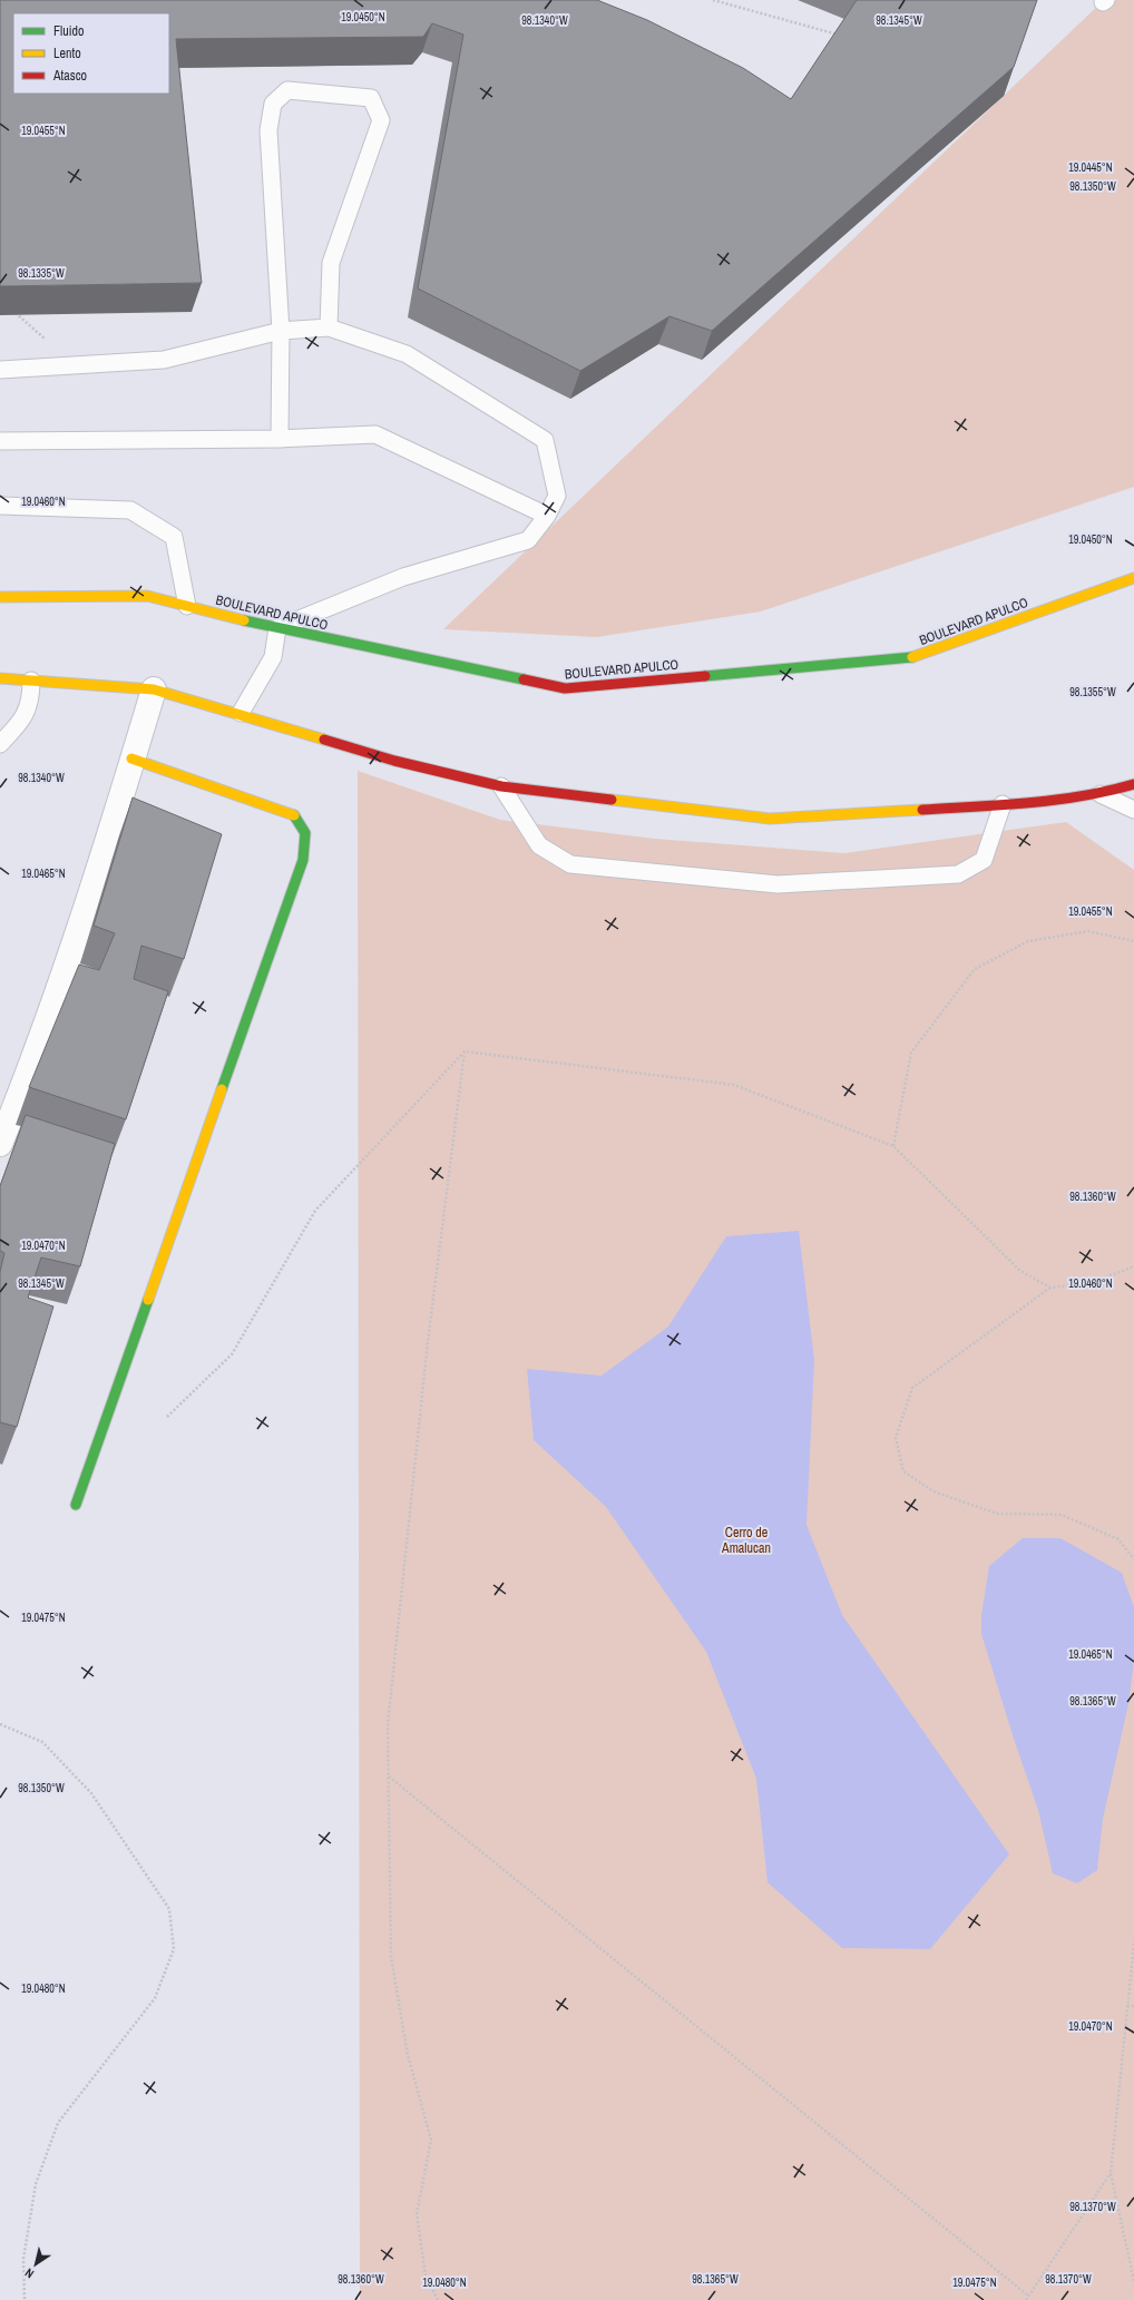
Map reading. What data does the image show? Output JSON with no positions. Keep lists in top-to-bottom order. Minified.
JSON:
{"streets":{"street":["BOULEVARD APULCO"]},"parks":["Cerro de Amalucan"],"legend":["Fluido","Lento","Atasco"],"north":"bottom left","coordinates":["19.0450°N","98.1340°W","98.1345°W","19.0455°N","19.0445°N","98.1350°W","98.1335°W","19.0460°N","98.1355°W","19.0465°N","98.1360°W","19.0470°N","19.0475°N","98.1365°W","19.0480°N","98.1370°W"]}
